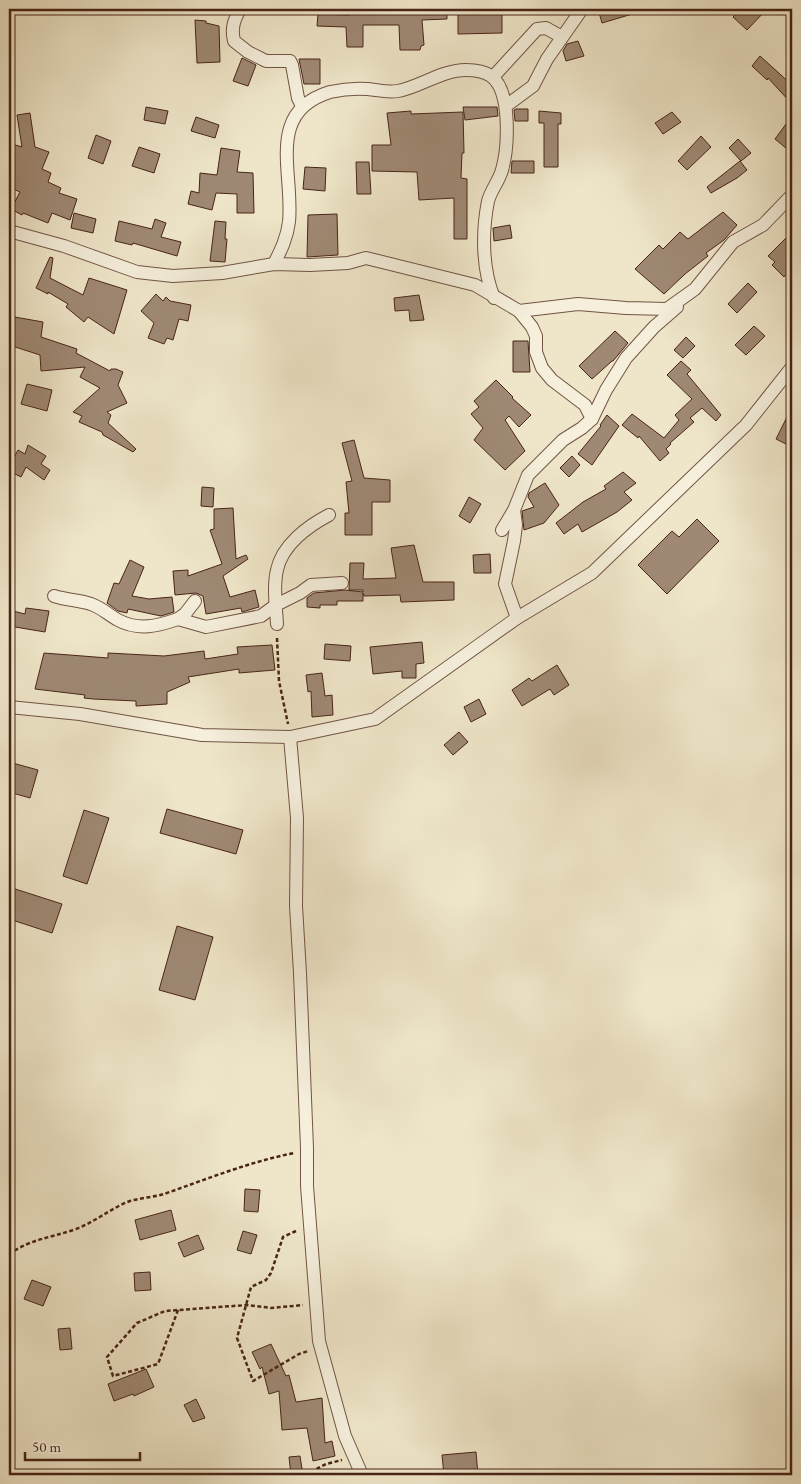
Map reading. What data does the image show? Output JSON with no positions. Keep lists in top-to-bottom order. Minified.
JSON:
{"scale_bar":"50 m"}
